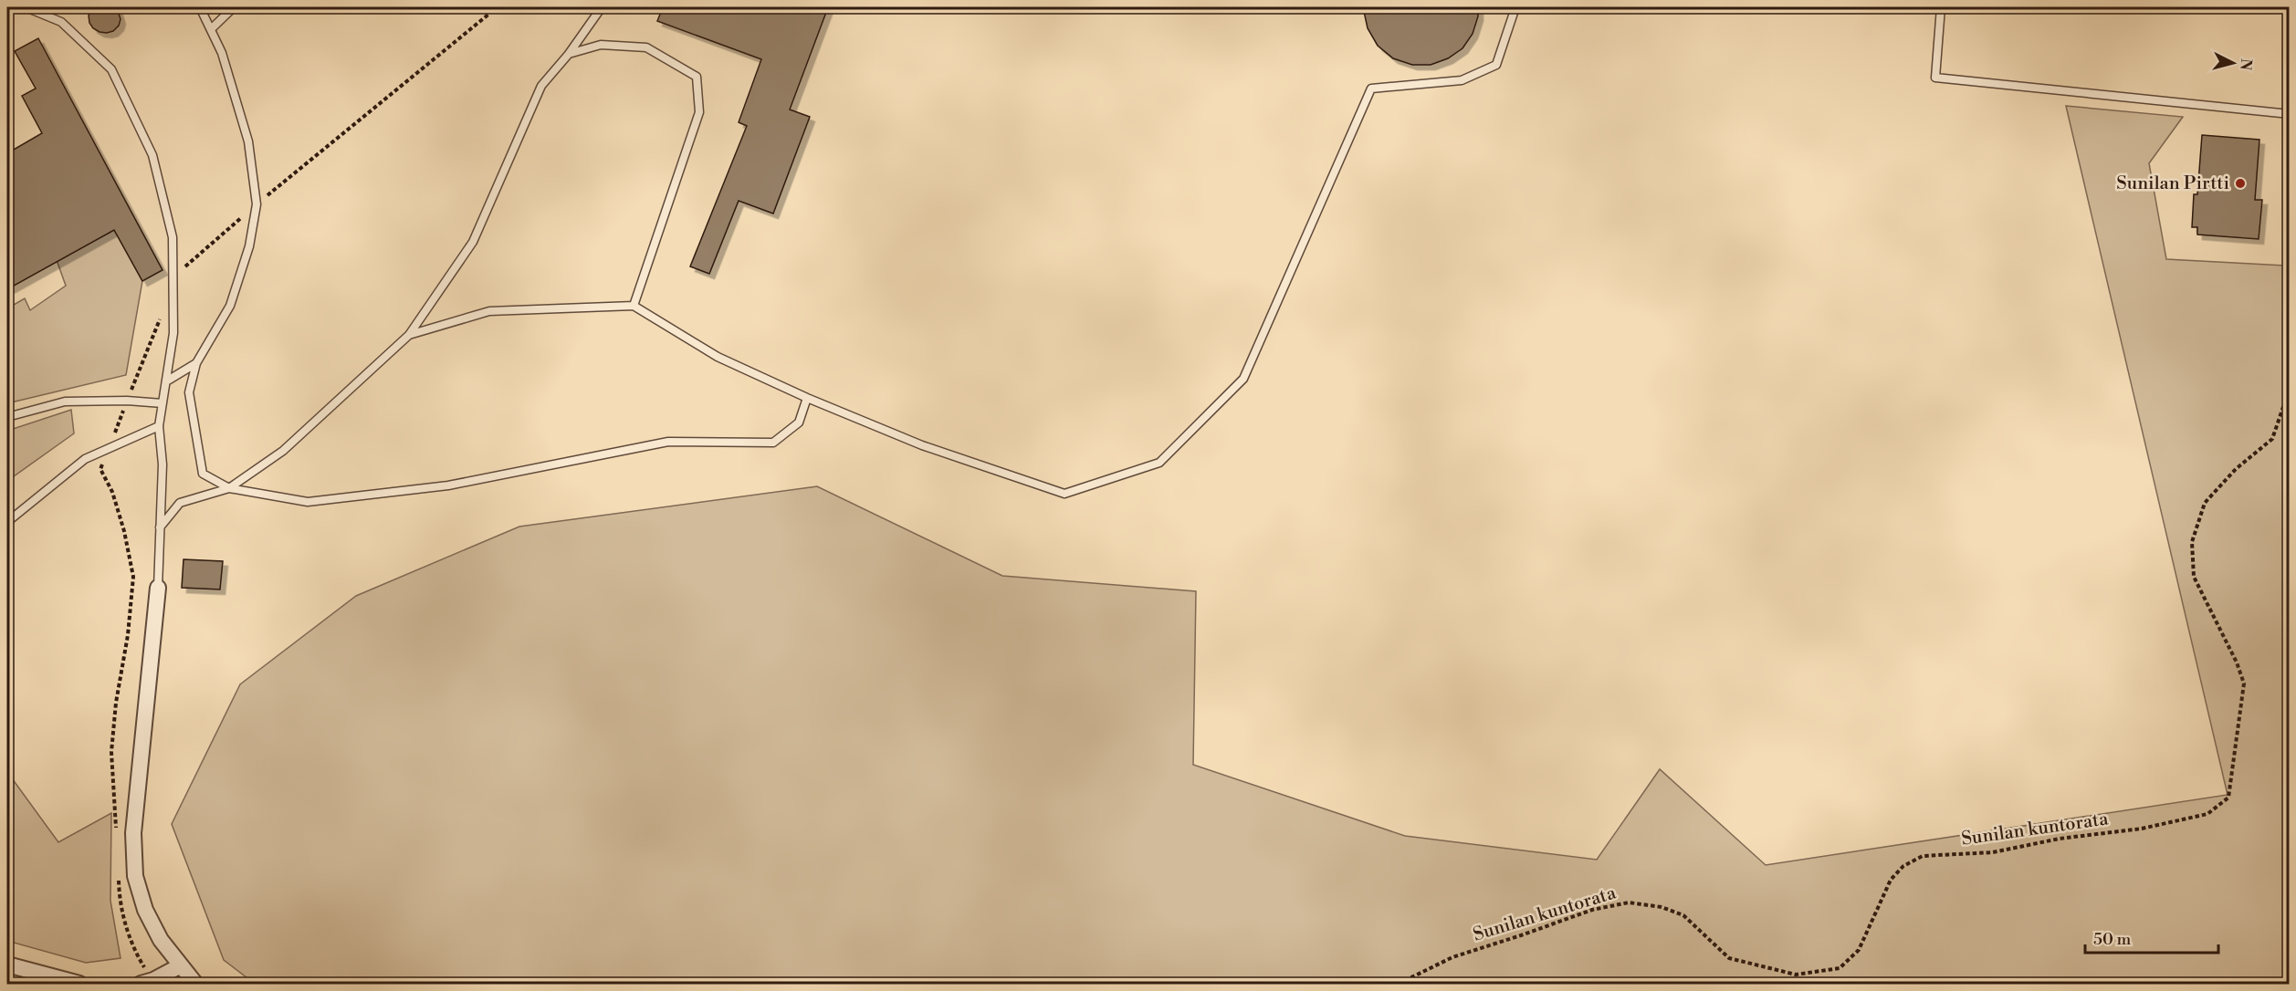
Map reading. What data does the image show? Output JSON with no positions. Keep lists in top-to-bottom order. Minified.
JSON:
{"streets":{"path":["Sunilan kuntorata"]},"places":["Sunilan Pirtti"],"scale_bar":"50 m","north":"right"}
